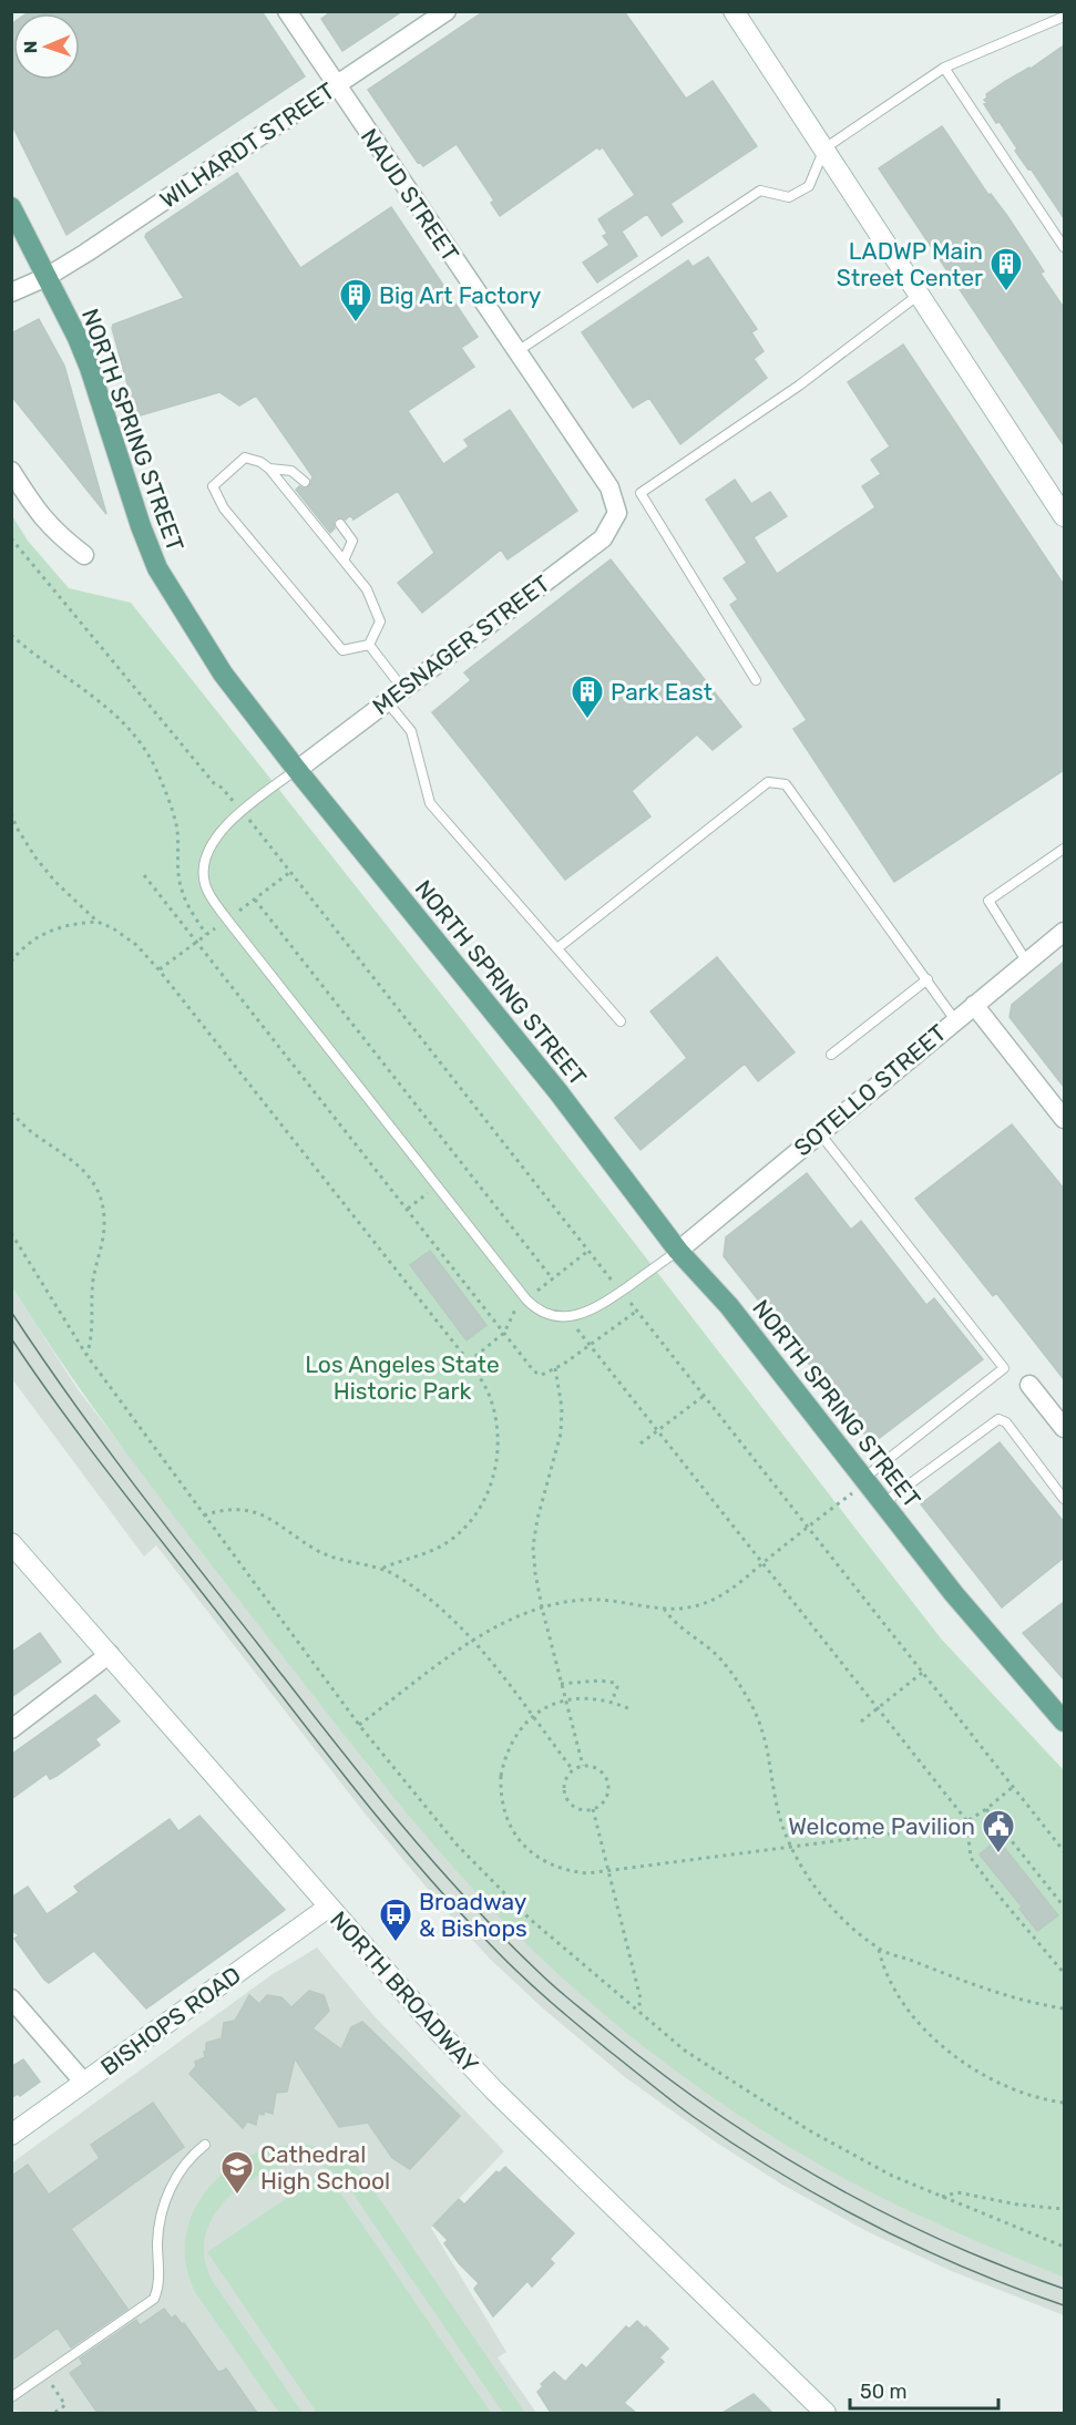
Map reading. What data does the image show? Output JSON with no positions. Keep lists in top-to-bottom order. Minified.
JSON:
{"streets":{"main road":["NORTH SPRING STREET","NORTH BROADWAY","BISHOPS ROAD"],"street":["WILHARDT STREET","NAUD STREET","MESNAGER STREET","SOTELLO STREET"]},"crossings":[["WILHARDT STREET","NAUD STREET"],["WILHARDT STREET","NORTH SPRING STREET"],["NAUD STREET","MESNAGER STREET"],["NORTH SPRING STREET","MESNAGER STREET"],["NORTH SPRING STREET","SOTELLO STREET"],["NORTH BROADWAY","BISHOPS ROAD"]],"parks":["Los Angeles State Historic Park"],"places":{"building":["LADWP Main Street Center","Big Art Factory","Park East"],"public building":["Welcome Pavilion"],"bus stop":["Broadway & Bishops"],"school or university":["Cathedral High School"]},"scale_bar":"50 m","north":"left"}
